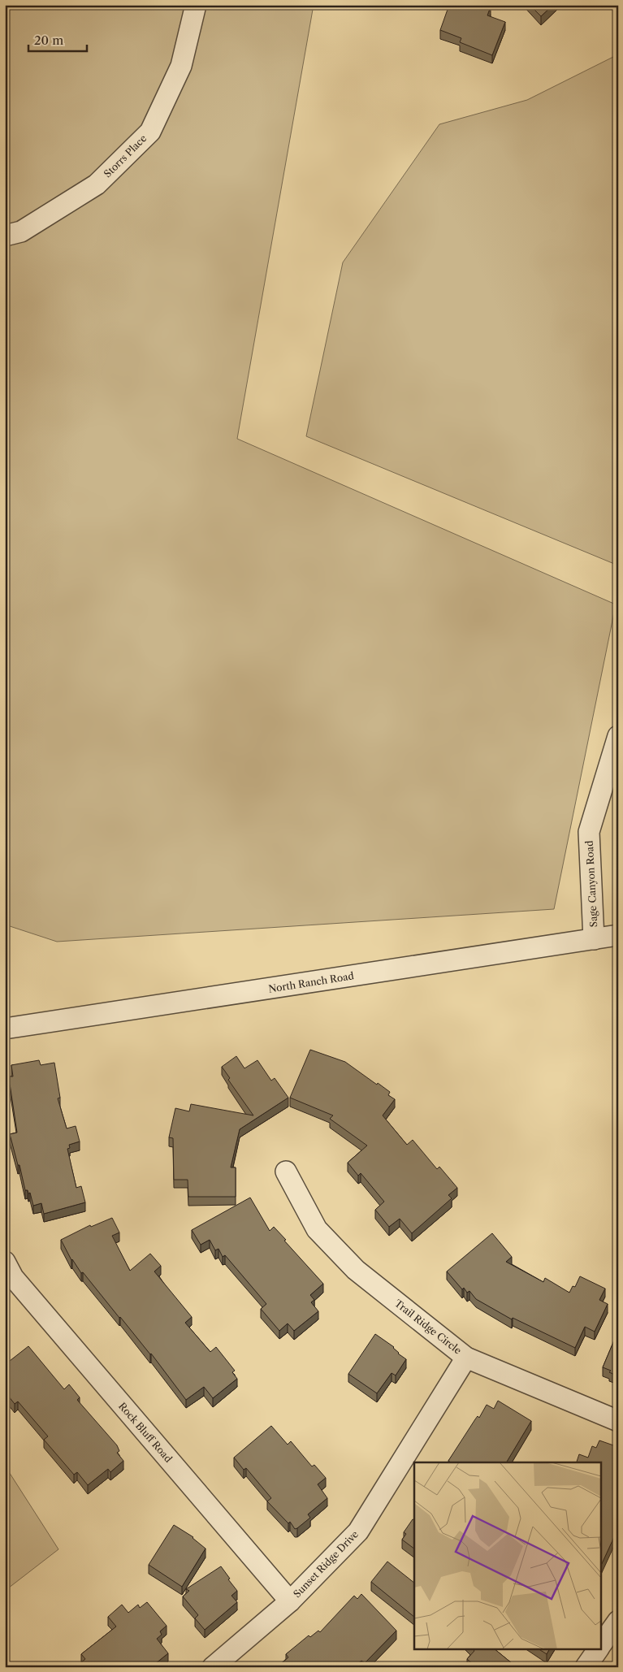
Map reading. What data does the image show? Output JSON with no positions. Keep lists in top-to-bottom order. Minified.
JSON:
{"streets":{"street":["Storrs Place","Sage Canyon Road","North Ranch Road","Trail Ridge Circle","Rock Bluff Road","Sunset Ridge Drive"]},"crossings":[["Sage Canyon Road","North Ranch Road"],["Trail Ridge Circle","Sunset Ridge Drive"],["Rock Bluff Road","Sunset Ridge Drive"]],"scale_bar":"20 m"}
